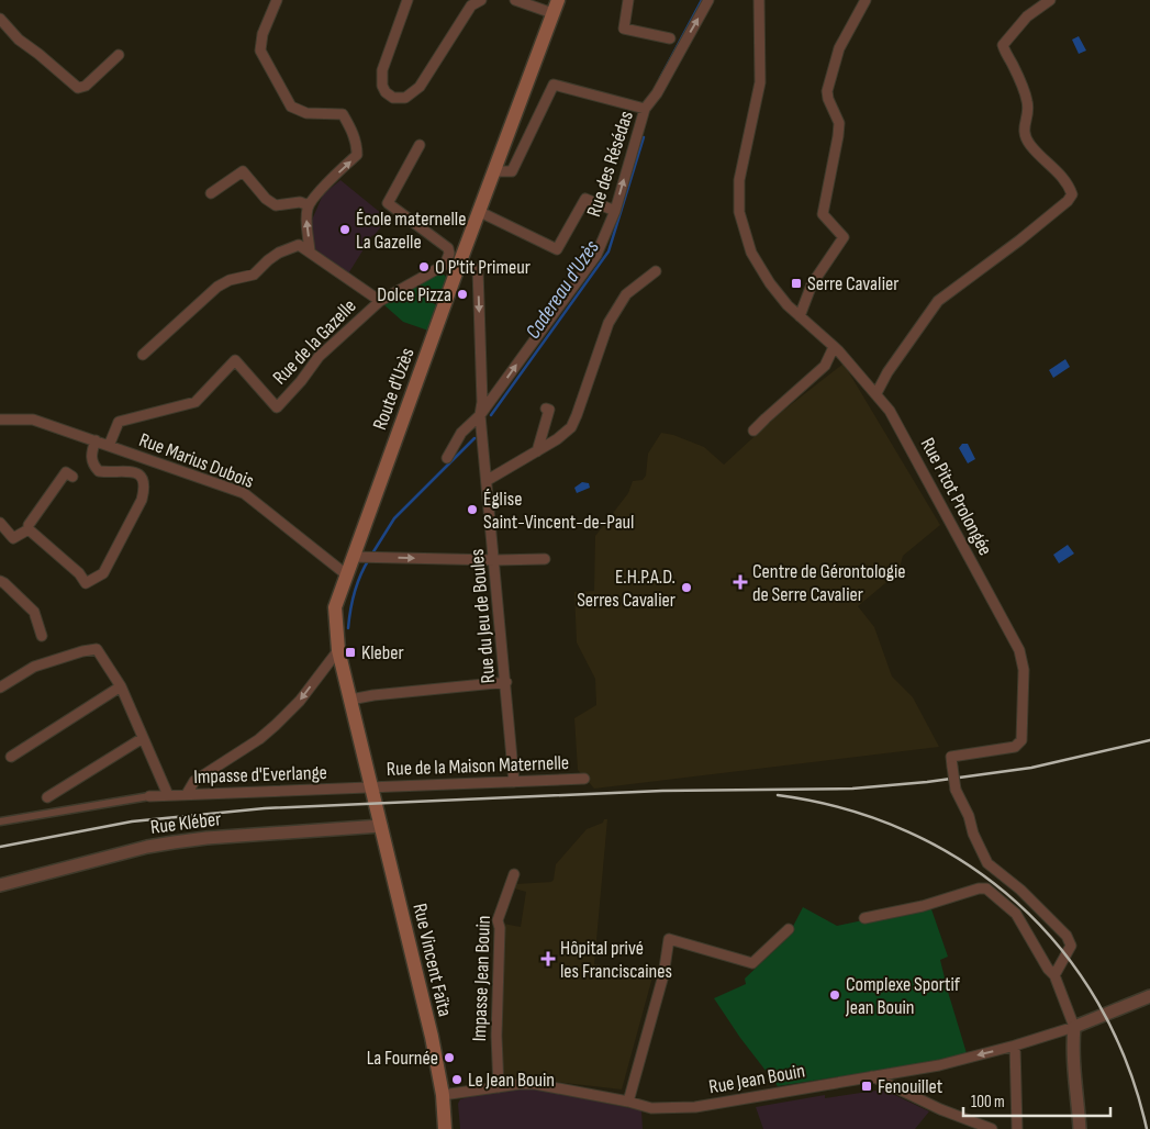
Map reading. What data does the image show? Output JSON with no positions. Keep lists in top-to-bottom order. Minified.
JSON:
{"streets":{"main road":["Route d'Uzès","Rue Vincent Faïta"],"street":["Rue des Résédas","Rue de la Gazelle","Rue Marius Dubois","Rue Pitot Prolongée","Rue du Jeu de Boules","Rue de la Maison Maternelle","Impasse d'Everlange","Rue Kléber","Impasse Jean Bouin","Rue Jean Bouin"]},"crossings":[["Rue des Résédas","Rue du Jeu de Boules"],["Rue de la Gazelle","Route d'Uzès"],["Rue de la Gazelle","Rue Marius Dubois"],["Rue de la Gazelle","Rue du Jeu de Boules"],["Route d'Uzès","Rue Marius Dubois"],["Route d'Uzès","Rue du Jeu de Boules"],["Route d'Uzès","Rue de la Maison Maternelle"],["Route d'Uzès","Impasse d'Everlange"],["Route d'Uzès","Rue Vincent Faïta"],["Rue du Jeu de Boules","Rue de la Maison Maternelle"],["Rue de la Maison Maternelle","Impasse d'Everlange"],["Rue de la Maison Maternelle","Rue Vincent Faïta"],["Impasse d'Everlange","Rue Vincent Faïta"],["Rue Kléber","Rue Vincent Faïta"],["Rue Vincent Faïta","Rue Jean Bouin"],["Impasse Jean Bouin","Rue Jean Bouin"]],"water":["Cadereau d'Uzès"],"places":{"other":["École maternelle La Gazelle","O P'tit Primeur","Dolce Pizza","Église Saint-Vincent-de-Paul","E.H.P.A.D. Serres Cavalier","Complexe Sportif Jean Bouin","La Fournée","Le Jean Bouin"],"transit":["Serre Cavalier","Kleber","Fenouillet"],"health":["Centre de Gérontologie de Serre Cavalier","Hôpital privé les Franciscaines"]},"scale_bar":"100 m"}
